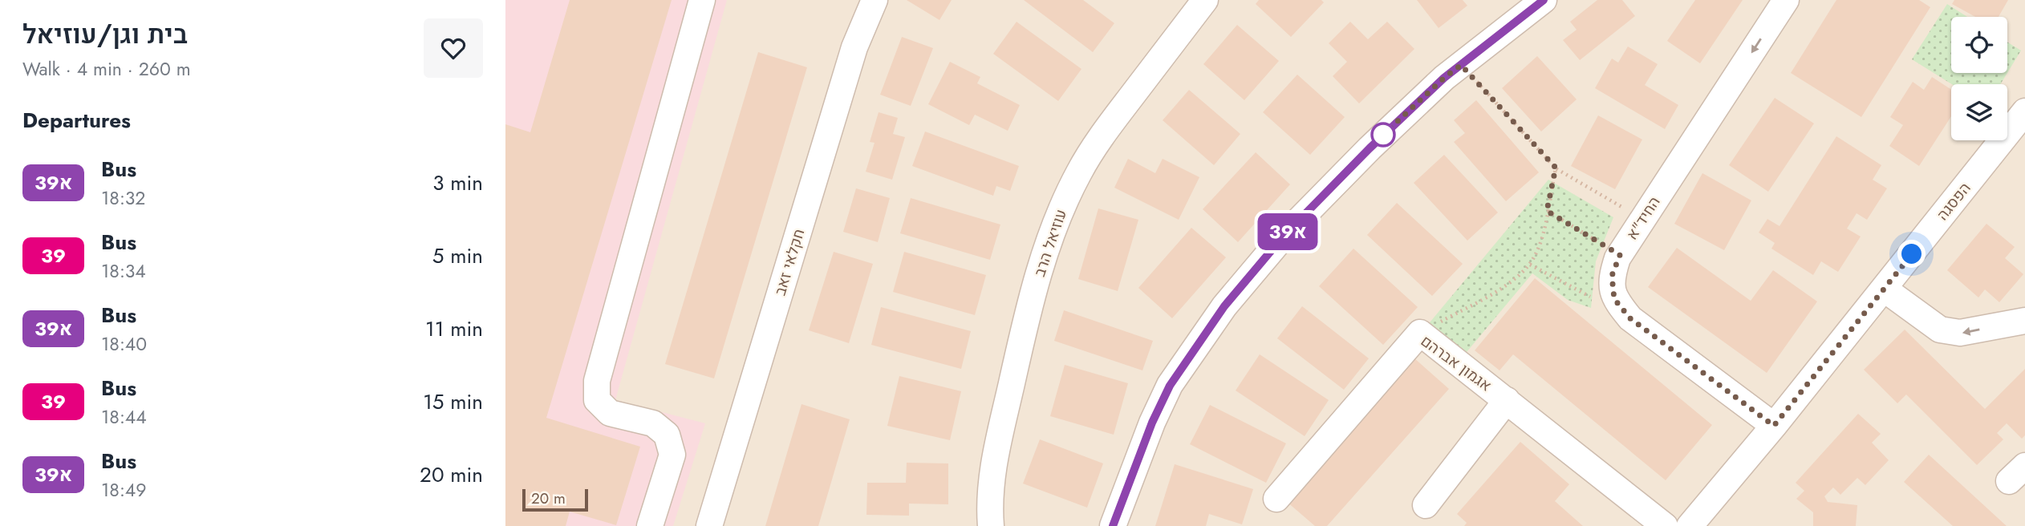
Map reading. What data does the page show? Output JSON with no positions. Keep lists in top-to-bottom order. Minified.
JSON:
{"streets":{"street":["הפסגה","החיד\"א","עוזיאל הרב","חקלאי זאב","אגמון אברהם"]},"crossings":[["הפסגה","החיד\"א"]],"one_way":["החיד\"א"],"lines":["bus line 39א"],"scale_bar":"20 m","page":{"heading":[["בית וגן/עוזיאל","Walk · 4 min · 260 m"],"Departures"],"on_map":"39א","list":[{"mark":"39א","name":"Bus","note":"18:32","value":"3 min"},{"mark":"39","name":"Bus","note":"18:34","value":"5 min"},{"mark":"39א","name":"Bus","note":"18:40","value":"11 min"},{"mark":"39","name":"Bus","note":"18:44","value":"15 min"},{"mark":"39א","name":"Bus","note":"18:49","value":"20 min"}],"scale":"20 m"}}
